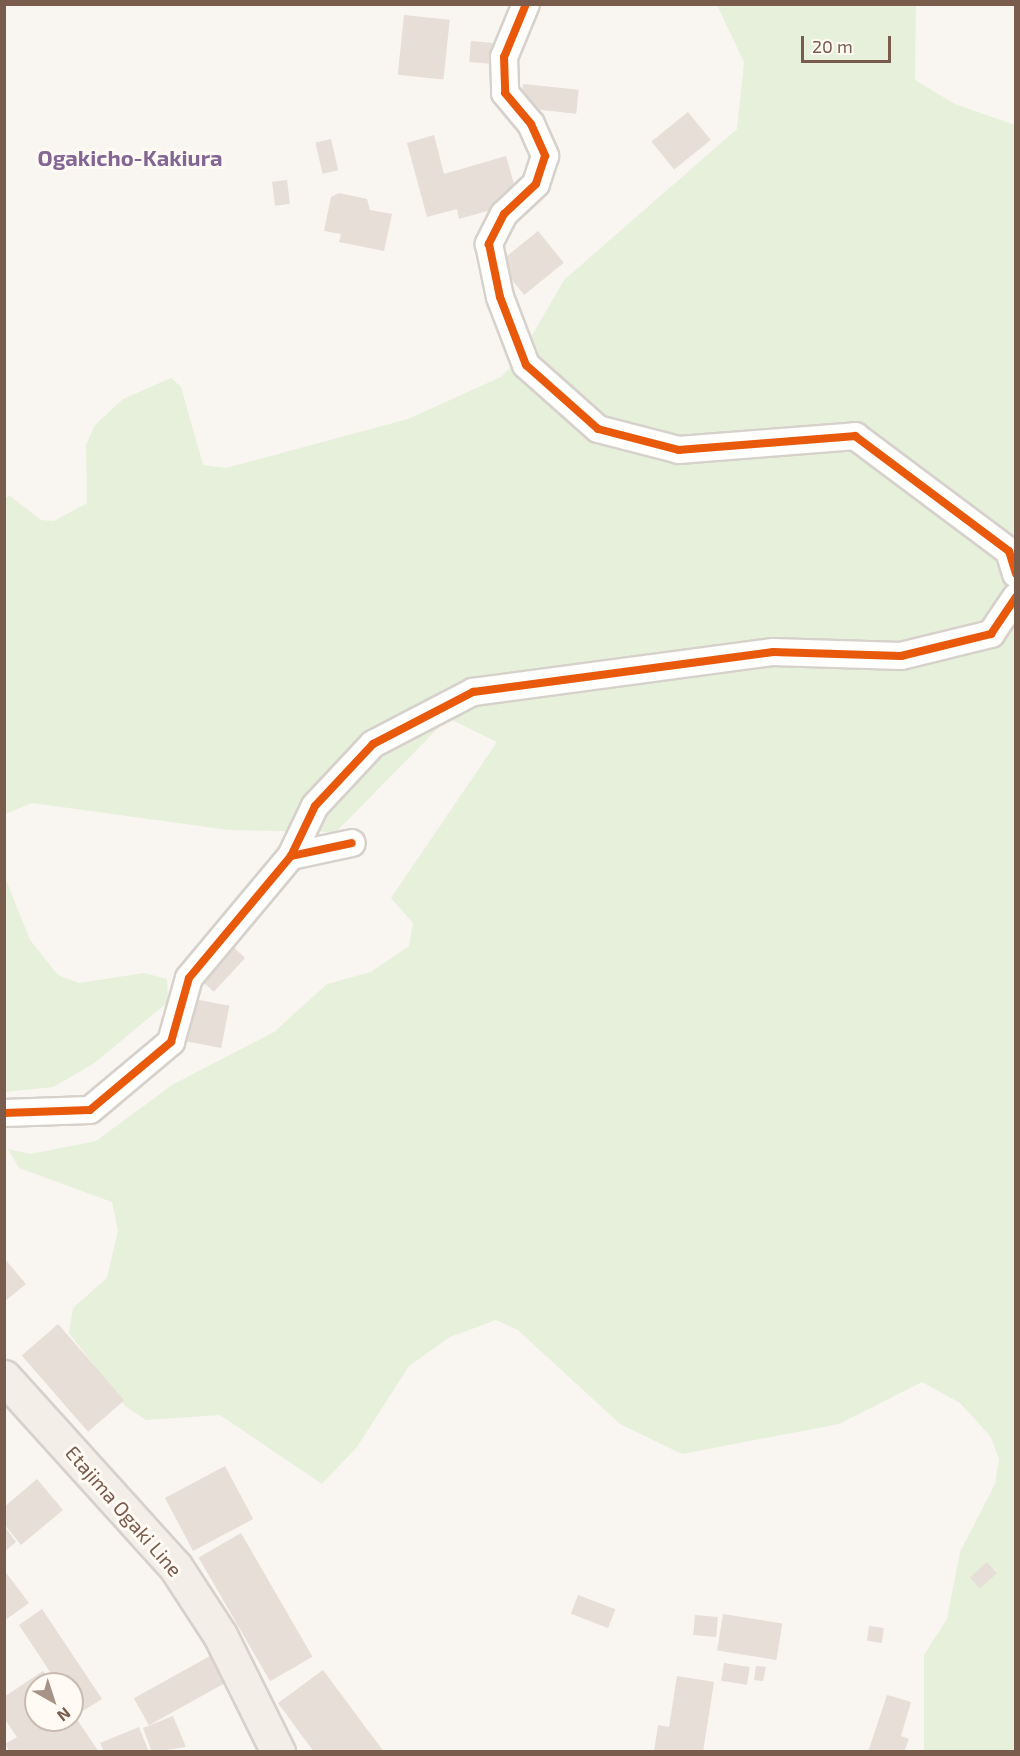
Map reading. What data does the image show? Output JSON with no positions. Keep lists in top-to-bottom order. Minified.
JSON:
{"streets":{"main road":["Etajima Ogaki Line"]},"districts":["Ogakicho-Kakiura"],"scale_bar":"20 m","north":"bottom right"}
